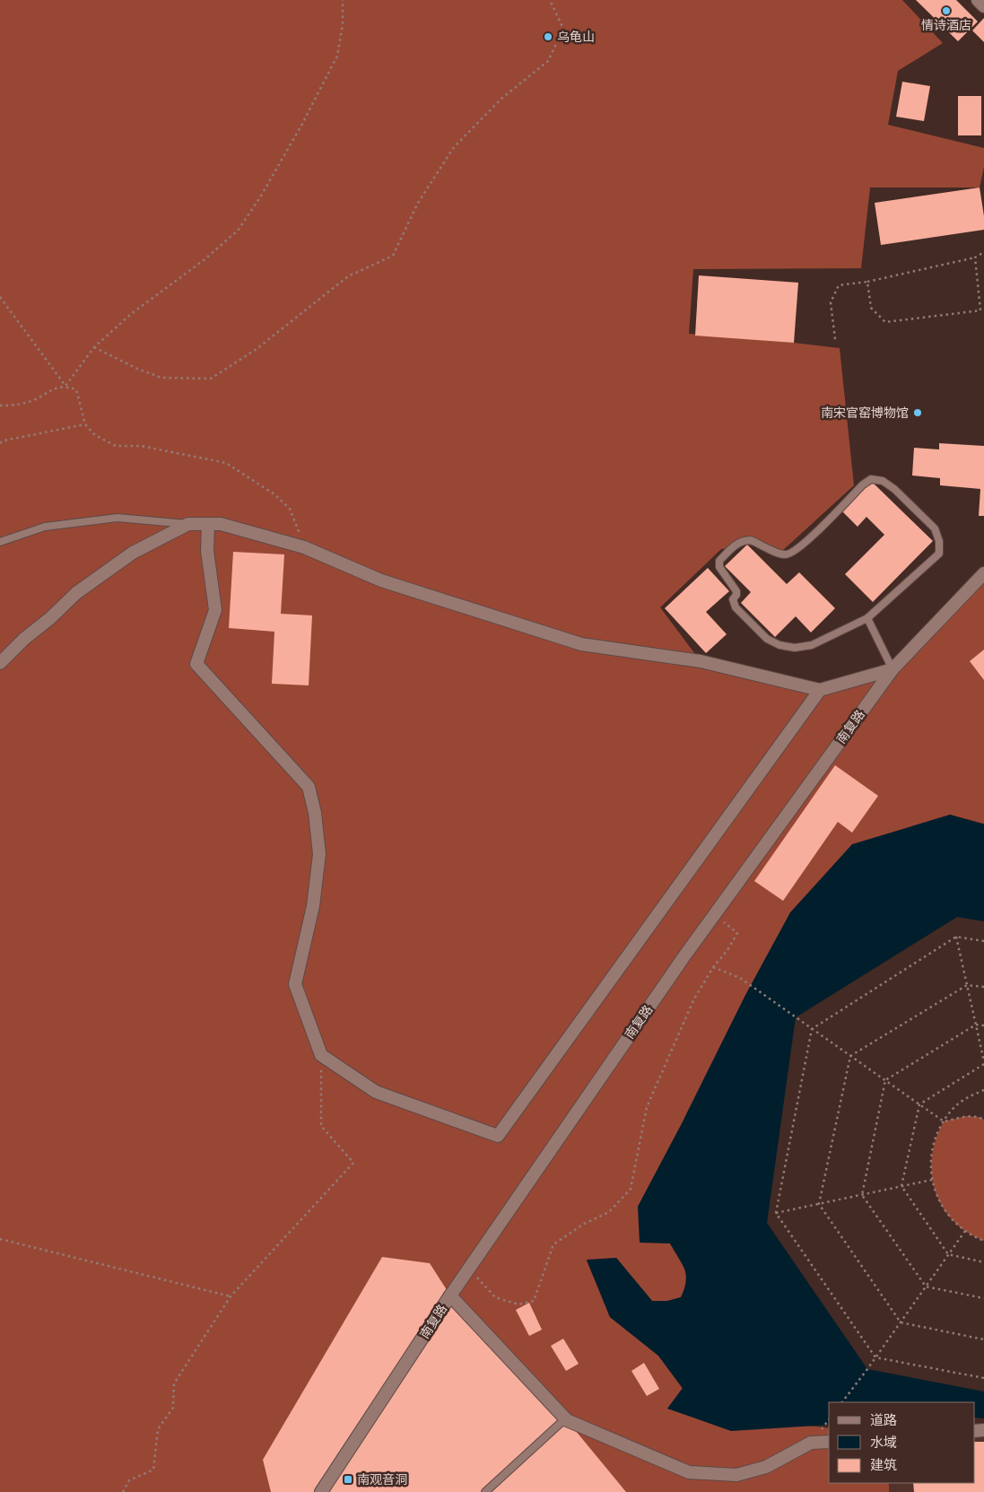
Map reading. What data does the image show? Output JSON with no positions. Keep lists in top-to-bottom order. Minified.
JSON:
{"streets":{"street":["南复路"]},"places":{"other":["情诗酒店","乌龟山","南宋官窑博物馆"],"transit":["南观音洞"]},"legend":["道路","水域","建筑"]}
